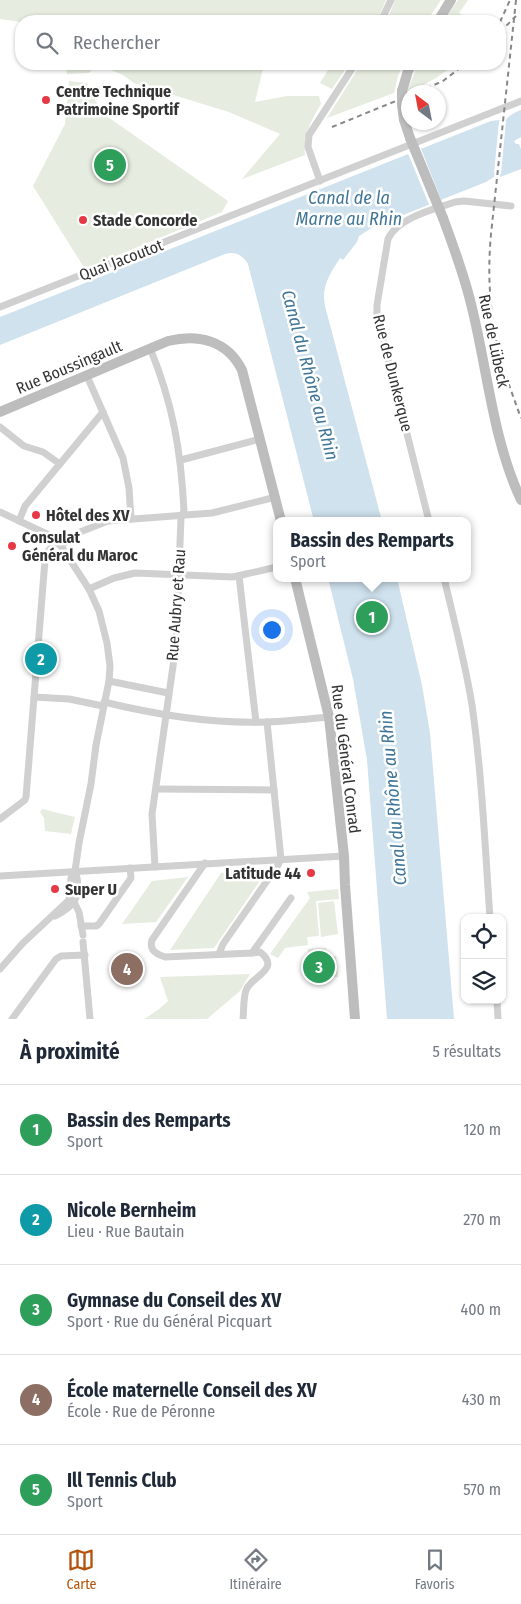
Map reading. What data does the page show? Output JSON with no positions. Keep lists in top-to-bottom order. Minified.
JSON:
{"streets":{"main road":["Rue de Lübeck","Rue Boussingault","Rue du Général Conrad"],"street":["Quai Jacoutot","Rue de Dunkerque","Rue Aubry et Rau"]},"crossings":[["Rue Boussingault","Rue Aubry et Rau"]],"water":["Canal de la Marne au Rhin","Canal du Rhône au Rhin"],"places":["Centre Technique Patrimoine Sportif","Stade Concorde","Hôtel des XV","Consulat Général du Maroc","Latitude 44","Super U"],"north":"top left","page":{"search":"Rechercher","pins":["5","1","2","3","4"],"popup":["Bassin des Remparts","Sport"],"heading":["À proximité","5 résultats"],"list":[{"mark":"1","name":"Bassin des Remparts","note":"Sport","value":"120 m"},{"mark":"2","name":"Nicole Bernheim","note":"Lieu · Rue Bautain","value":"270 m"},{"mark":"3","name":"Gymnase du Conseil des XV","note":"Sport · Rue du Général Picquart","value":"400 m"},{"mark":"4","name":"École maternelle Conseil des XV","note":"École · Rue de Péronne","value":"430 m"},{"mark":"5","name":"Ill Tennis Club","note":"Sport","value":"570 m"}],"nav":["Carte","Itinéraire","Favoris"]}}
